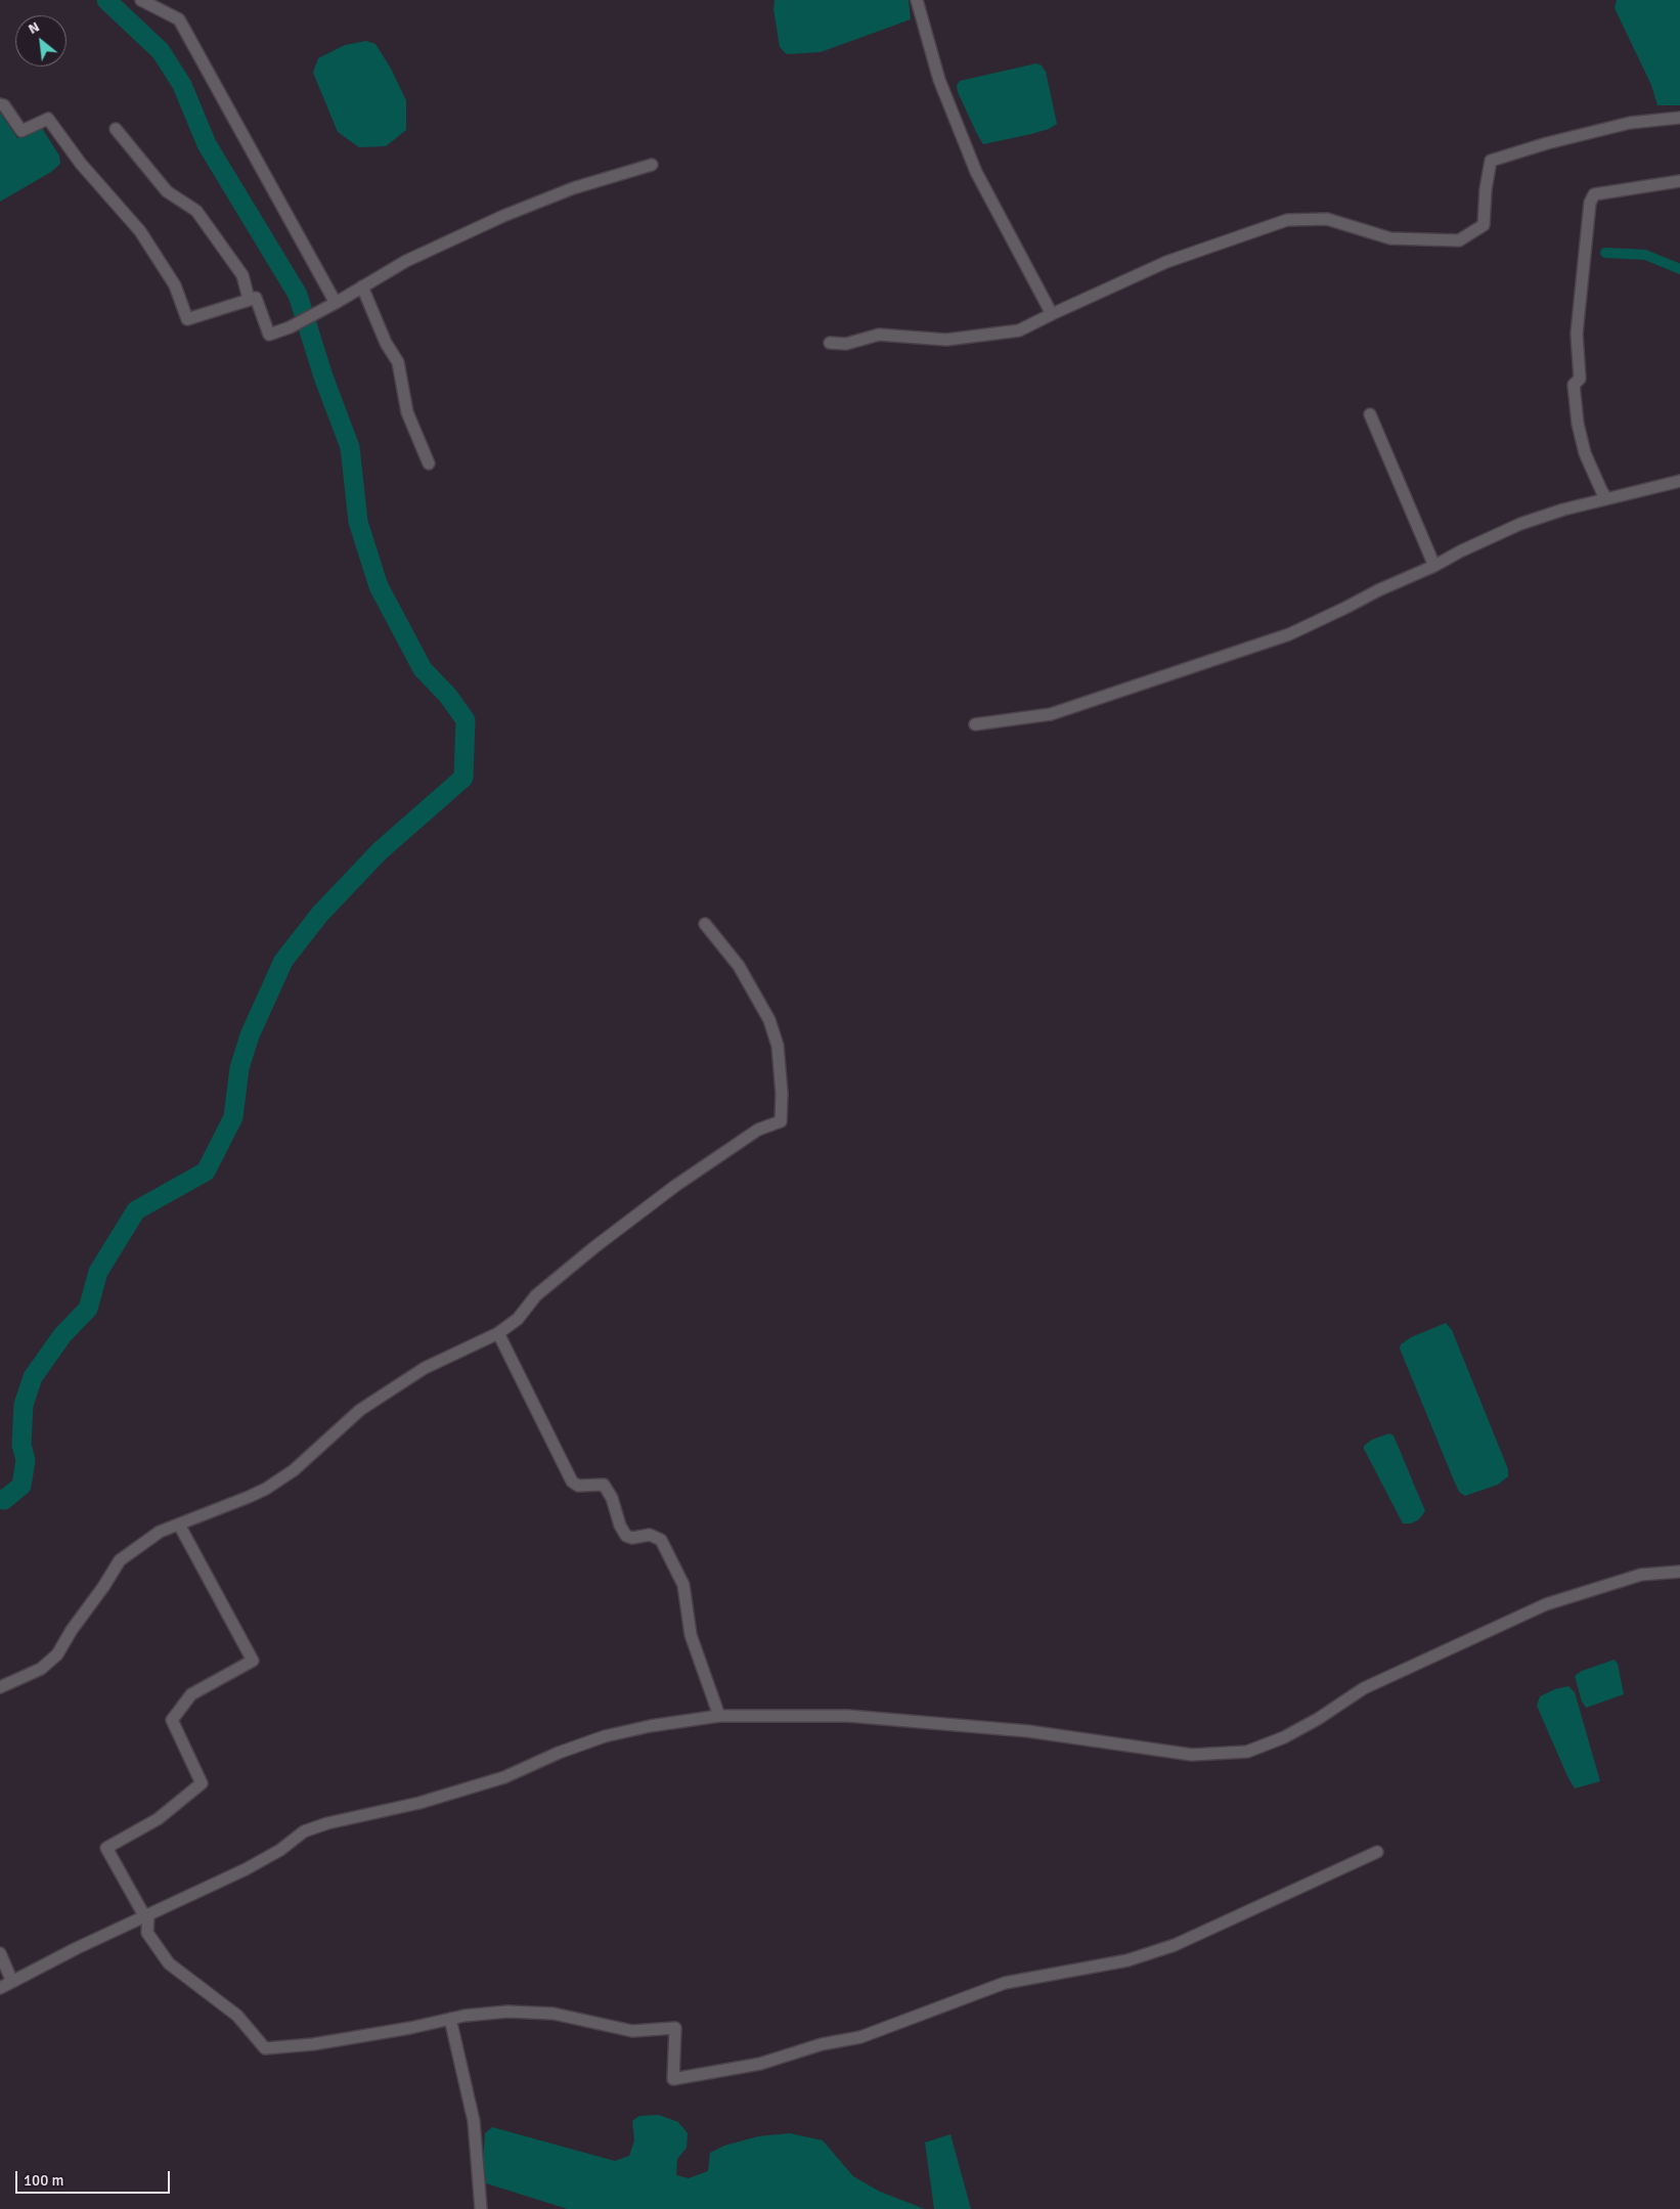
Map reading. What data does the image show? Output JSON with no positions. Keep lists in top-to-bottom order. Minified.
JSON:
{"scale_bar":"100 m","north":"top left"}
